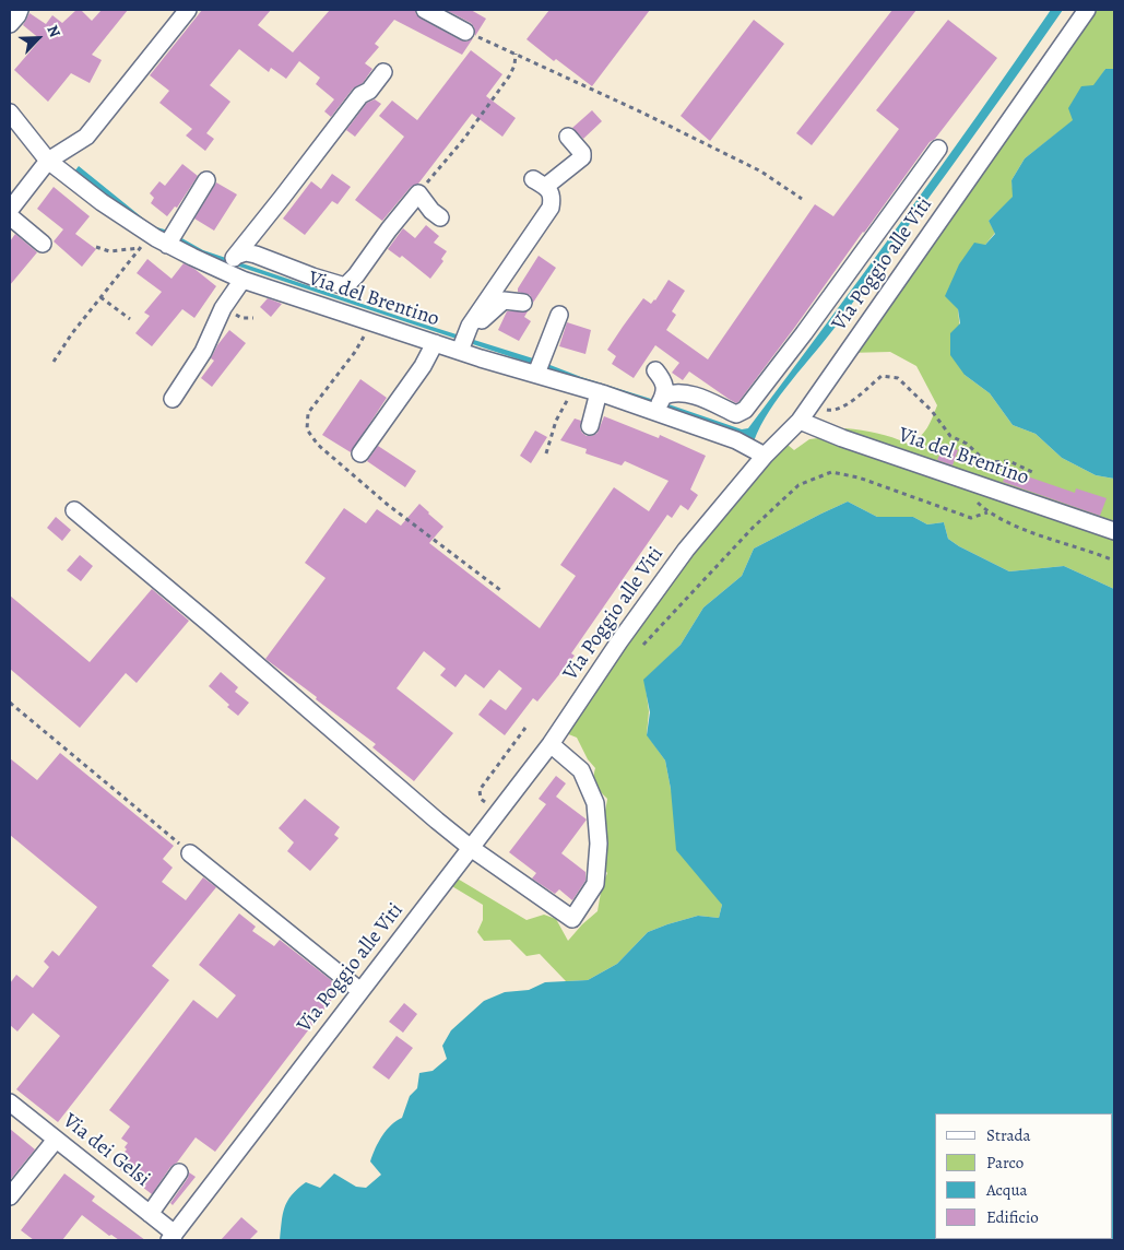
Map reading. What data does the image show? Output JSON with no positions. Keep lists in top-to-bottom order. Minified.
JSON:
{"streets":{"street":["Via Poggio alle Viti","Via del Brentino","Via dei Gelsi"]},"crossings":[["Via Poggio alle Viti","Via del Brentino"],["Via Poggio alle Viti","Via dei Gelsi"]],"legend":["Strada","Parco","Acqua","Edificio"],"north":"top right"}
